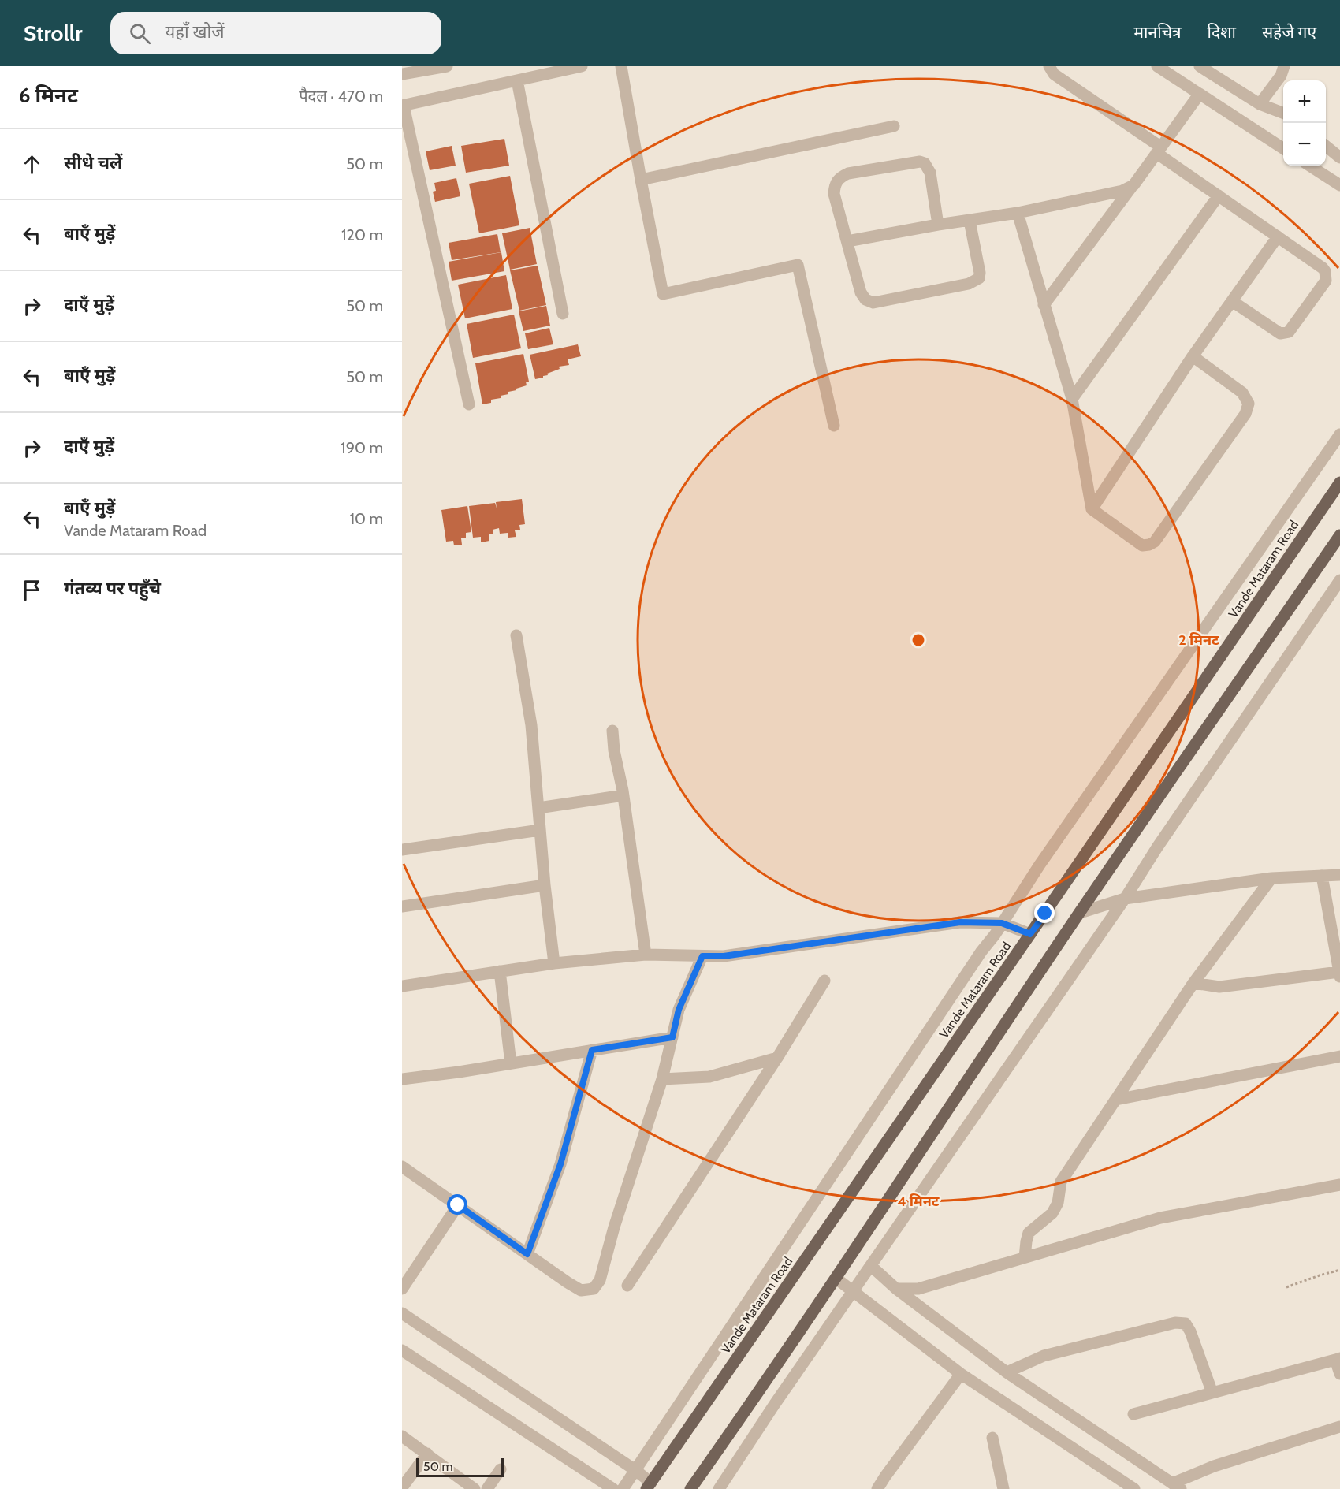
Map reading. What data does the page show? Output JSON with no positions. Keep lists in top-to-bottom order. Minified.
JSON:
{"streets":{"main road":["Vande Mataram Road"]},"scale_bar":"50 m","page":{"header":"Strollr","search":"यहाँ खोजें","nav":["मानचित्र","दिशा","सहेजे गए"],"heading":["6 मिनट","पैदल · 470 m"],"map_buttons":["+","−"],"list":[["सीधे चलें","50 m"],["बाएँ मुड़ें","120 m"],["दाएँ मुड़ें","50 m"],["बाएँ मुड़ें","50 m"],["दाएँ मुड़ें","190 m"],["बाएँ मुड़ें","Vande Mataram Road","10 m"],"गंतव्य पर पहुँचे"],"scale":"50 m"},"rings":["2 मिनट","4 मिनट"]}
